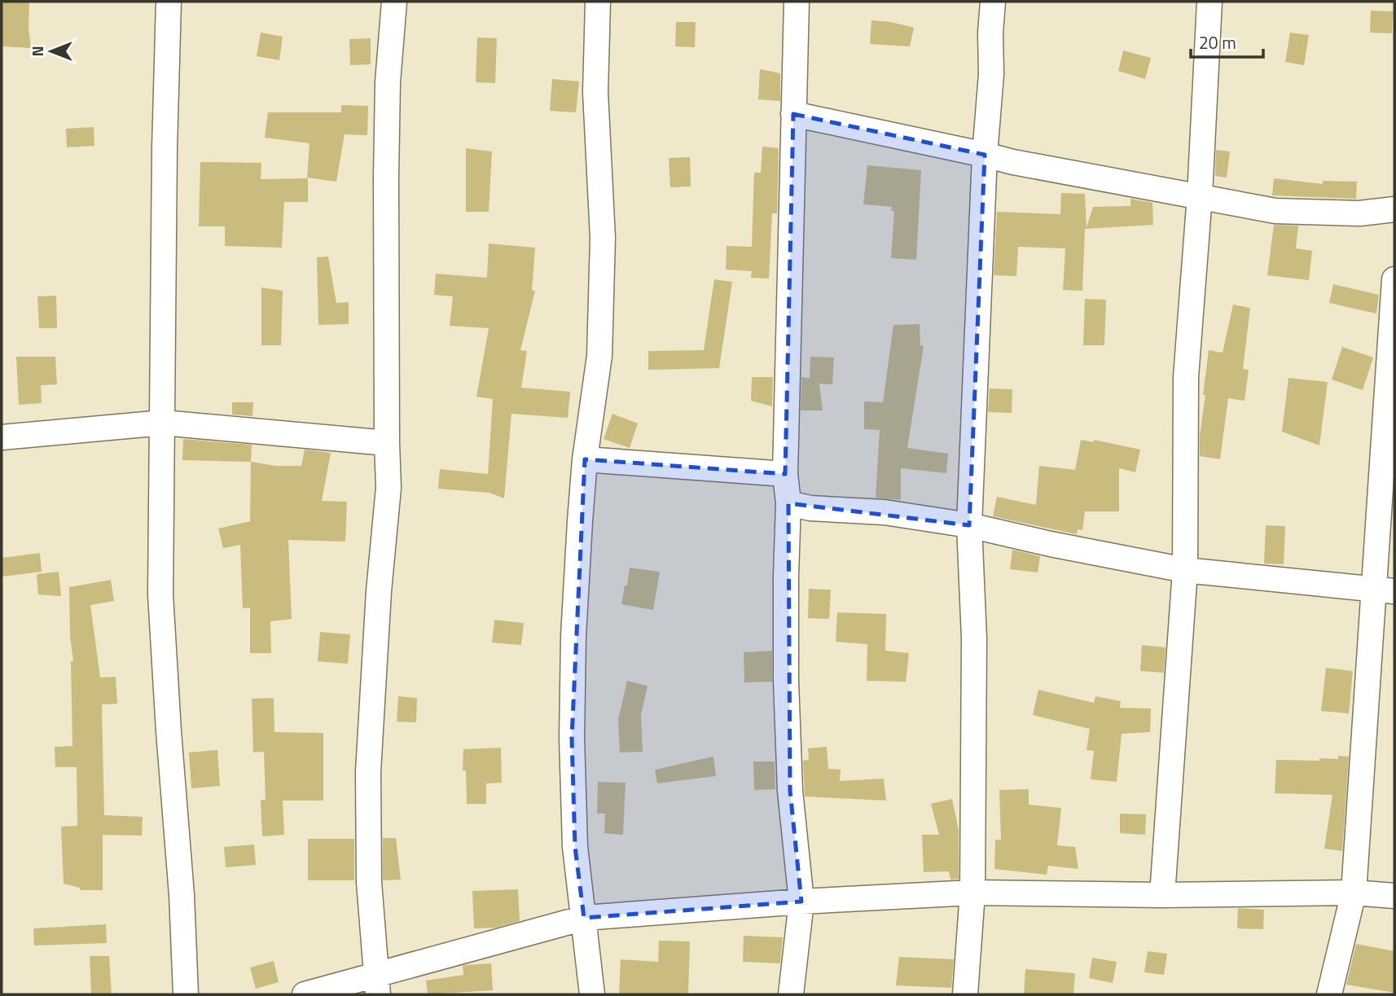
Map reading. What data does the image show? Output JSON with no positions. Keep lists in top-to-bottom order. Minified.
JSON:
{"scale_bar":"20 m","north":"left"}
